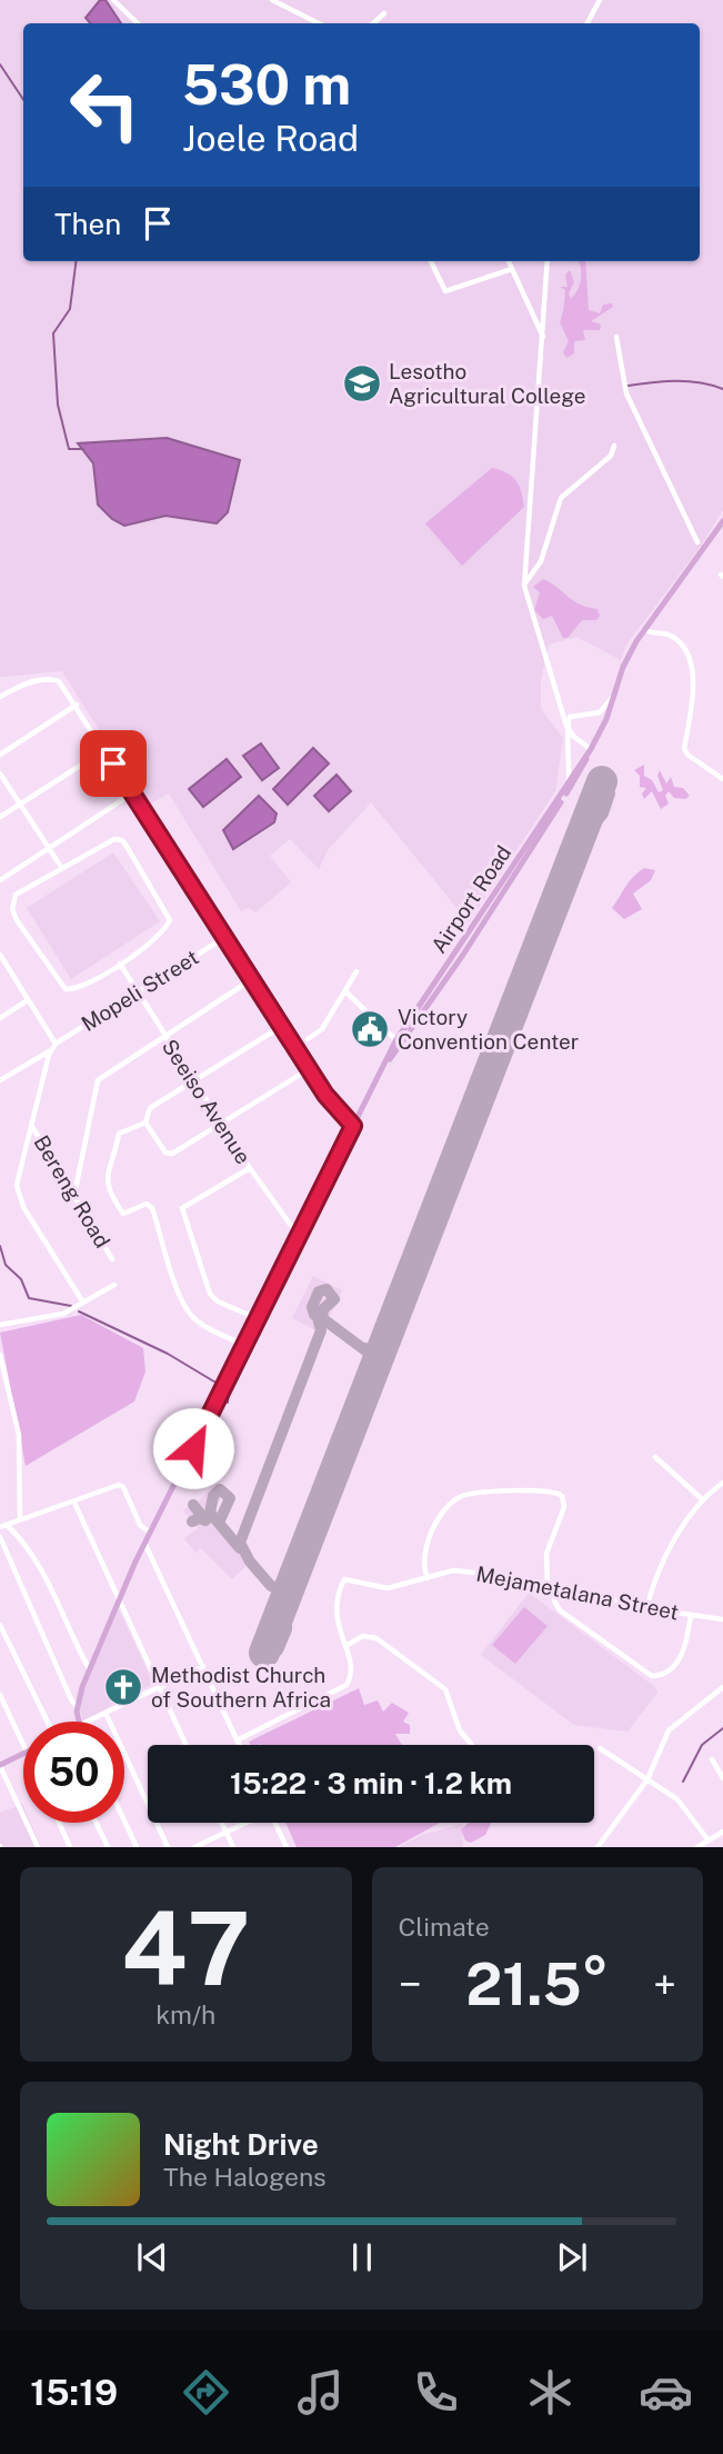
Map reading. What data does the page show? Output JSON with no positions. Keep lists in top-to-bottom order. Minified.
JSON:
{"streets":{"main road":["Airport Road"],"street":["Mopeli Street","Seeiso Avenue","Bereng Road","Mejametalana Street"]},"crossings":[["Airport Road","Seeiso Avenue"],["Mopeli Street","Seeiso Avenue"]],"places":{"school or university":["Lesotho Agricultural College"],"public building":["Victory Convention Center"],"church":["Methodist Church of Southern Africa"]},"page":{"turn":["530 m","Joele Road"],"then":"Then","limit":"50","trip":"15:22 · 3 min · 1.2 km","tile":[["47","km/h"],"Climate"],"heat":["−","21.5°","+"],"song":["Night Drive","The Halogens"],"tabs":"15:19"}}
